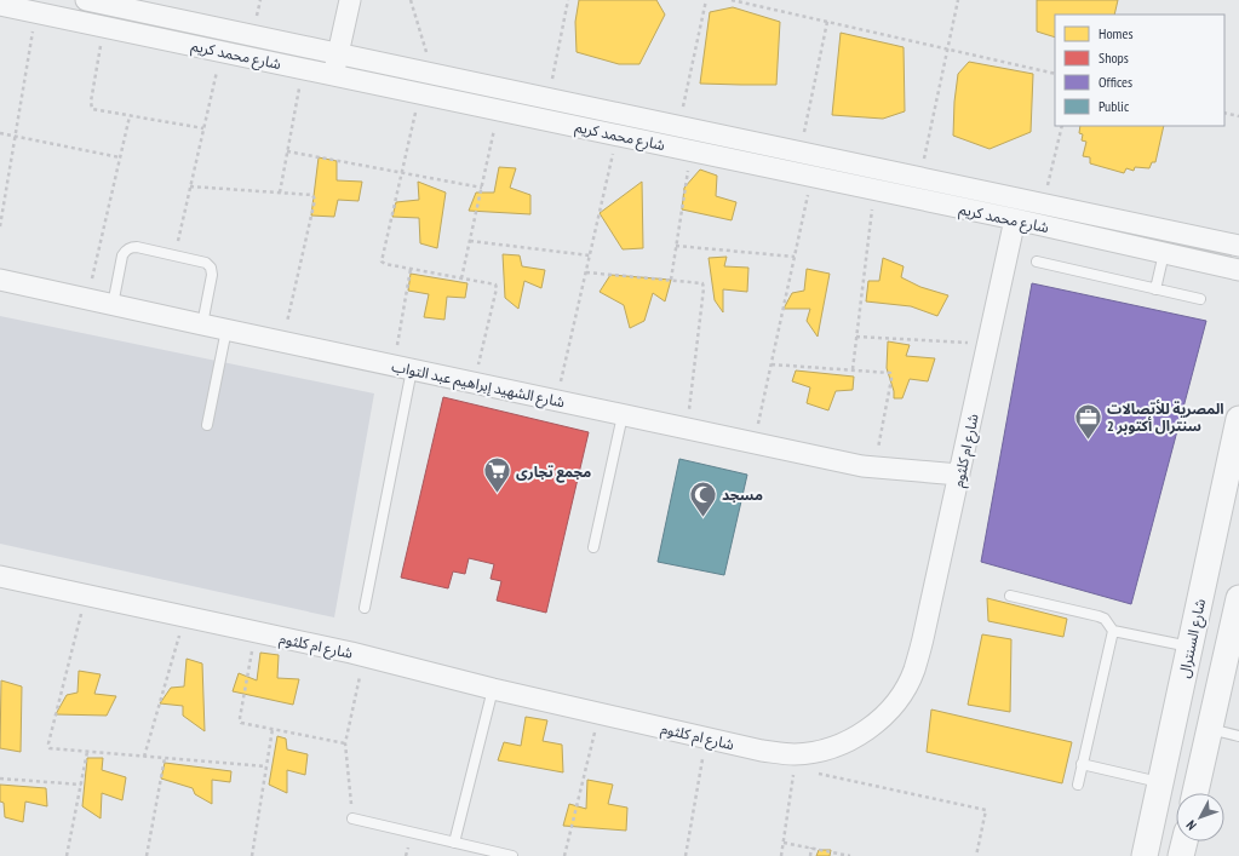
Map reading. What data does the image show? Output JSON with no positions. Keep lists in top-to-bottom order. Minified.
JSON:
{"streets":{"street":["شارع محمد كريم","شارع الشهيد إبراهيم عبد التواب","شارع ام كلثوم","شارع السنترال"]},"crossings":[["شارع محمد كريم","شارع ام كلثوم"],["شارع الشهيد إبراهيم عبد التواب","شارع ام كلثوم"]],"places":{"office":["المصرية للأتصالات سنترال أكتوبر 2"],"supermarket":["مجمع تجارى"],"mosque":["مسجد"]},"legend":["Homes","Shops","Offices","Public"],"north":"bottom left"}
